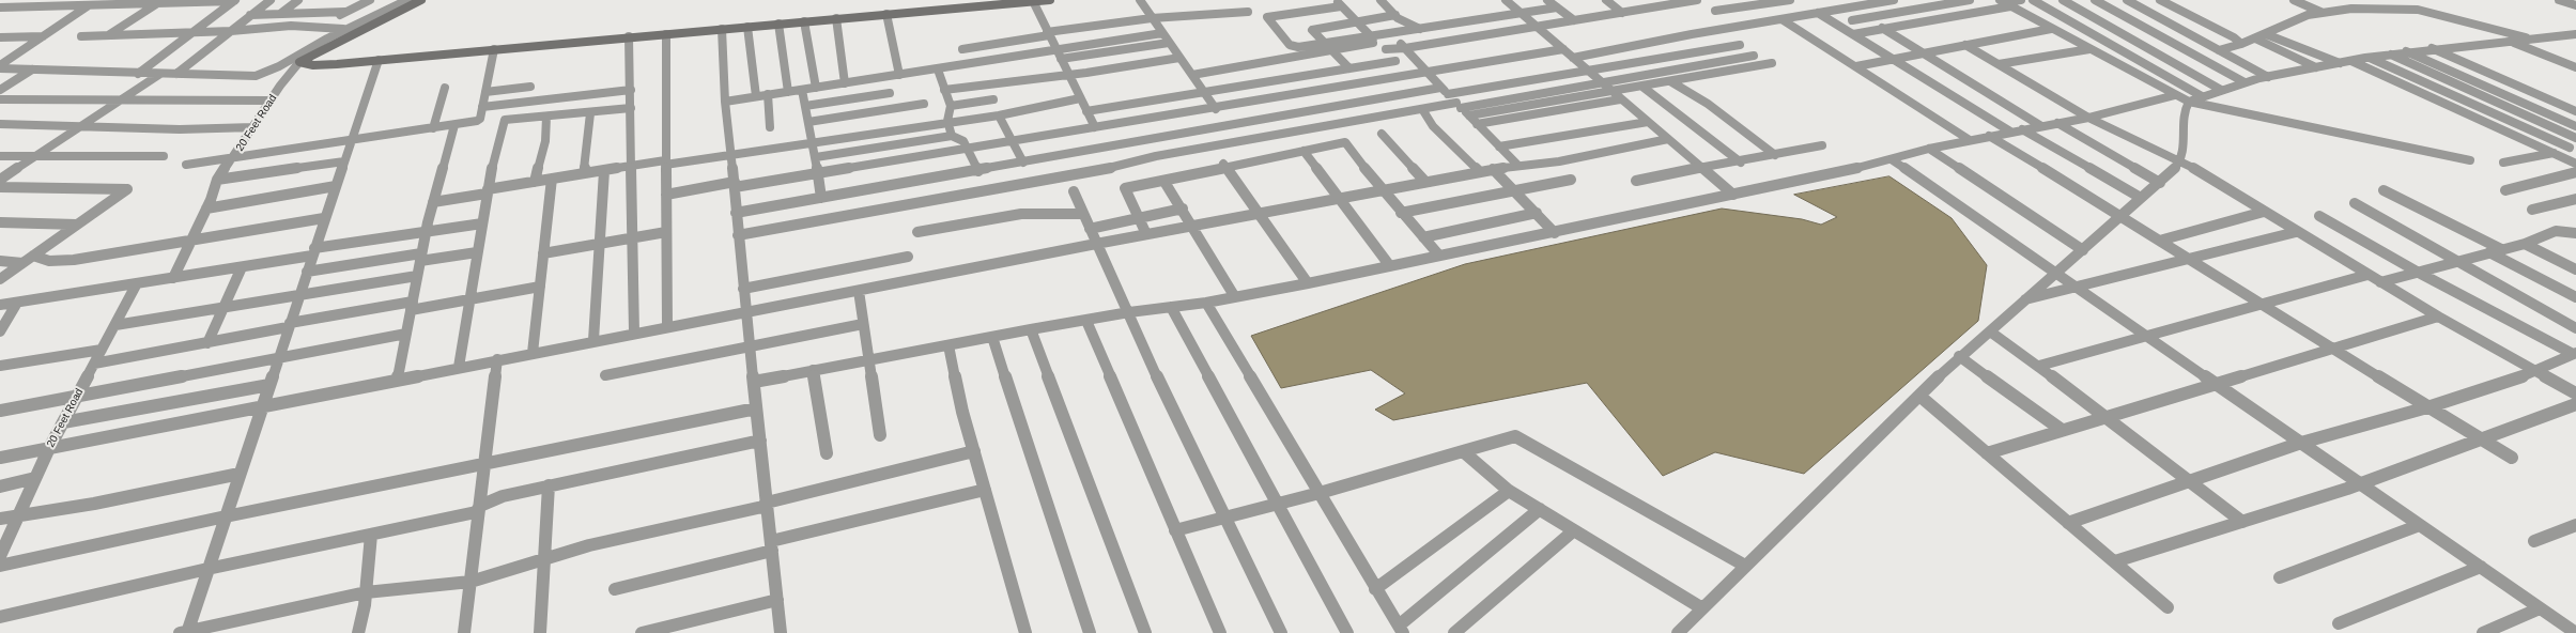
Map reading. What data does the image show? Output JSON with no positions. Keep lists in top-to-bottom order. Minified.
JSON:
{"streets":{"street":["20 Feet Road"]}}
